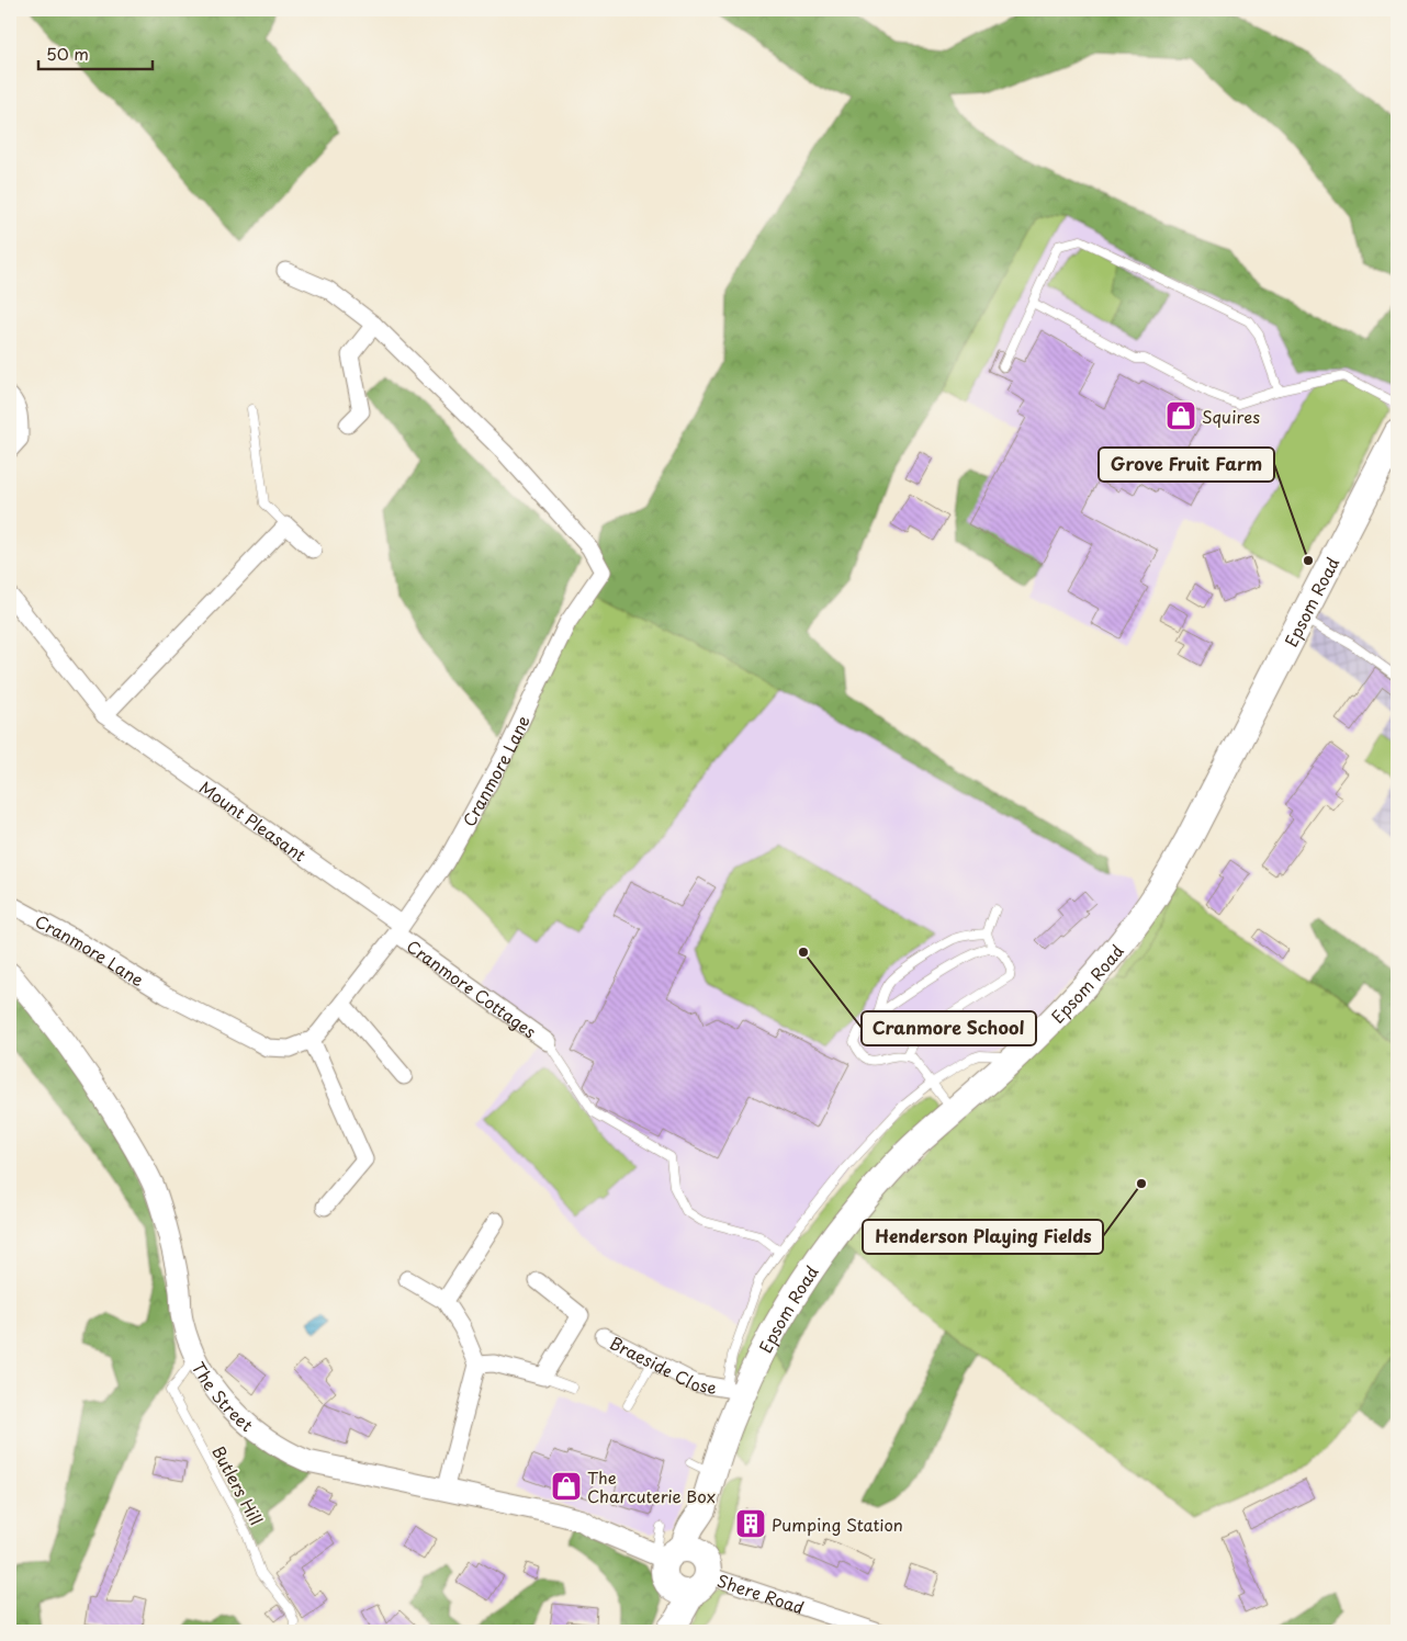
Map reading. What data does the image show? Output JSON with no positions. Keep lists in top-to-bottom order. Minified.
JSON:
{"streets":{"main road":["Epsom Road"],"street":["Cranmore Lane","Mount Pleasant","Cranmore Cottages","Braeside Close","The Street","Shere Road"],"lane":["Butlers Hill"]},"crossings":[["Epsom Road","The Street"],["Epsom Road","Shere Road"],["Cranmore Lane","Mount Pleasant"],["Cranmore Lane","Cranmore Cottages"],["Mount Pleasant","Cranmore Cottages"],["The Street","Butlers Hill"],["The Street","Shere Road"]],"places":{"shop":["Squires","The Charcuterie Box"],"other":["Grove Fruit Farm","Cranmore School","Henderson Playing Fields"],"building":["Pumping Station"]},"scale_bar":"50 m"}
